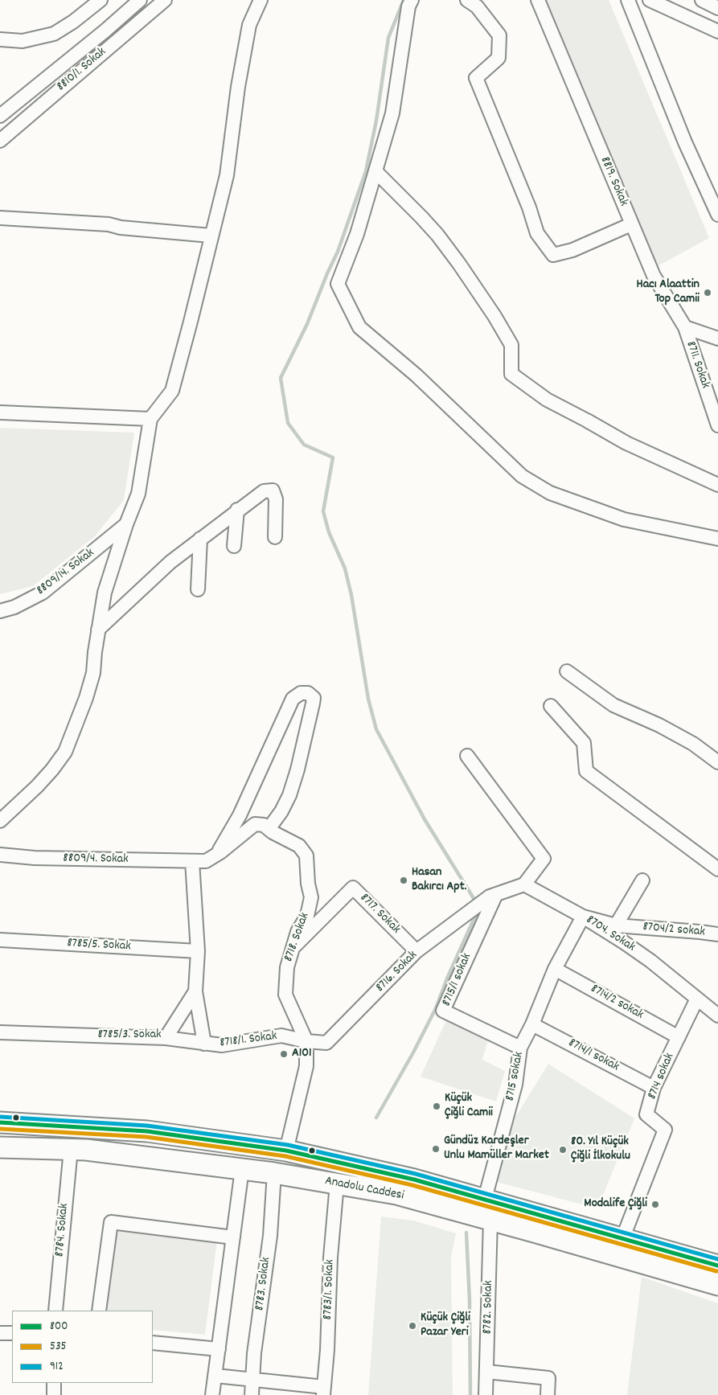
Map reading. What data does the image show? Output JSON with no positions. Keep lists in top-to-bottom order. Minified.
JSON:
{"streets":{"highway":["Anadolu Caddesi"],"street":["8810/1. Sokak","8819. Sokak","8711. Sokak","8809/14. Sokak","8809/4. Sokak","8717. Sokak","8704/2 sokak","8704. Sokak","8718. Sokak","8785/5. Sokak","8716. Sokak","8715/1 sokak","8714/2 sokak","8785/3. Sokak","8718/1. Sokak","8714/1 sokak","8715 sokak","8714 sokak","8784. Sokak","8783. Sokak","8783/1. Sokak","8782. Sokak"]},"crossings":[["8819. Sokak","8711. Sokak"],["8809/4. Sokak","8718. Sokak"],["8809/4. Sokak","8785/3. Sokak"],["8717. Sokak","8718. Sokak"],["8717. Sokak","8716. Sokak"],["8704/2 sokak","8704. Sokak"],["8704/2 sokak","8715 sokak"],["8704. Sokak","8715 sokak"],["8704. Sokak","8714 sokak"],["8718. Sokak","8716. Sokak"],["8718. Sokak","8785/3. Sokak"],["8718. Sokak","8718/1. Sokak"],["8718. Sokak","Anadolu Caddesi"],["8785/5. Sokak","8785/3. Sokak"],["8716. Sokak","8715/1 sokak"],["8716. Sokak","8718/1. Sokak"],["8715/1 sokak","8715 sokak"],["8714/2 sokak","8715 sokak"],["8714/2 sokak","8714 sokak"],["8785/3. Sokak","8718/1. Sokak"],["8714/1 sokak","8715 sokak"],["8714/1 sokak","8714 sokak"],["8715 sokak","Anadolu Caddesi"],["8714 sokak","Anadolu Caddesi"],["Anadolu Caddesi","8784. Sokak"],["Anadolu Caddesi","8783. Sokak"],["Anadolu Caddesi","8783/1. Sokak"],["Anadolu Caddesi","8782. Sokak"]],"places":["Hacı Alaattin Top Camii","Hasan Bakırcı Apt.","A101","Küçük Çiğli Camii","Gündüz Kardeşler Unlu Mamüller Market","80. Yıl Küçük Çiğli İlkokulu","Modalife Çiğli","Küçük Çiğli Pazar Yeri"],"lines":["transit line 912","transit line 800","transit line 535"],"legend":["800","535","912"]}
